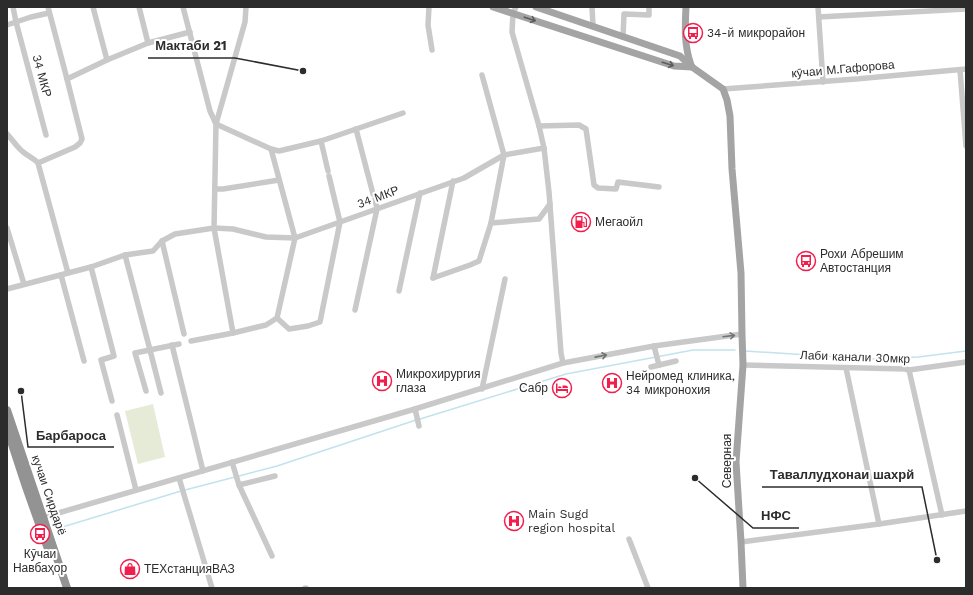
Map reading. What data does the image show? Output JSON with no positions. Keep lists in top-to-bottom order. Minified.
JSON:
{"streets":{"highway":["кучаи Сирдарё"],"main road":["Северная"],"street":["кӯчаи М.Гафорова","34 МКР","Лаби канали 30мкр"]},"crossings":[["кӯчаи М.Гафорова","Северная"],["Лаби канали 30мкр","Северная"]],"places":{"bus stop":["34-й микрорайон","Рохи Абрешим Автостанция","Кӯчаи Навбаҳор"],"other":["Мактаби 21","Барбароса","НФС","Таваллудхонаи шахрй"],"fuel station":["Мегаойл"],"hospital":["Микрохирургия глаза","Нейромед клиника, 34 микронохия","Main Sugd region hospital"],"hotel":["Сабр"],"shop":["ТЕХстанцияВАЗ"]}}
